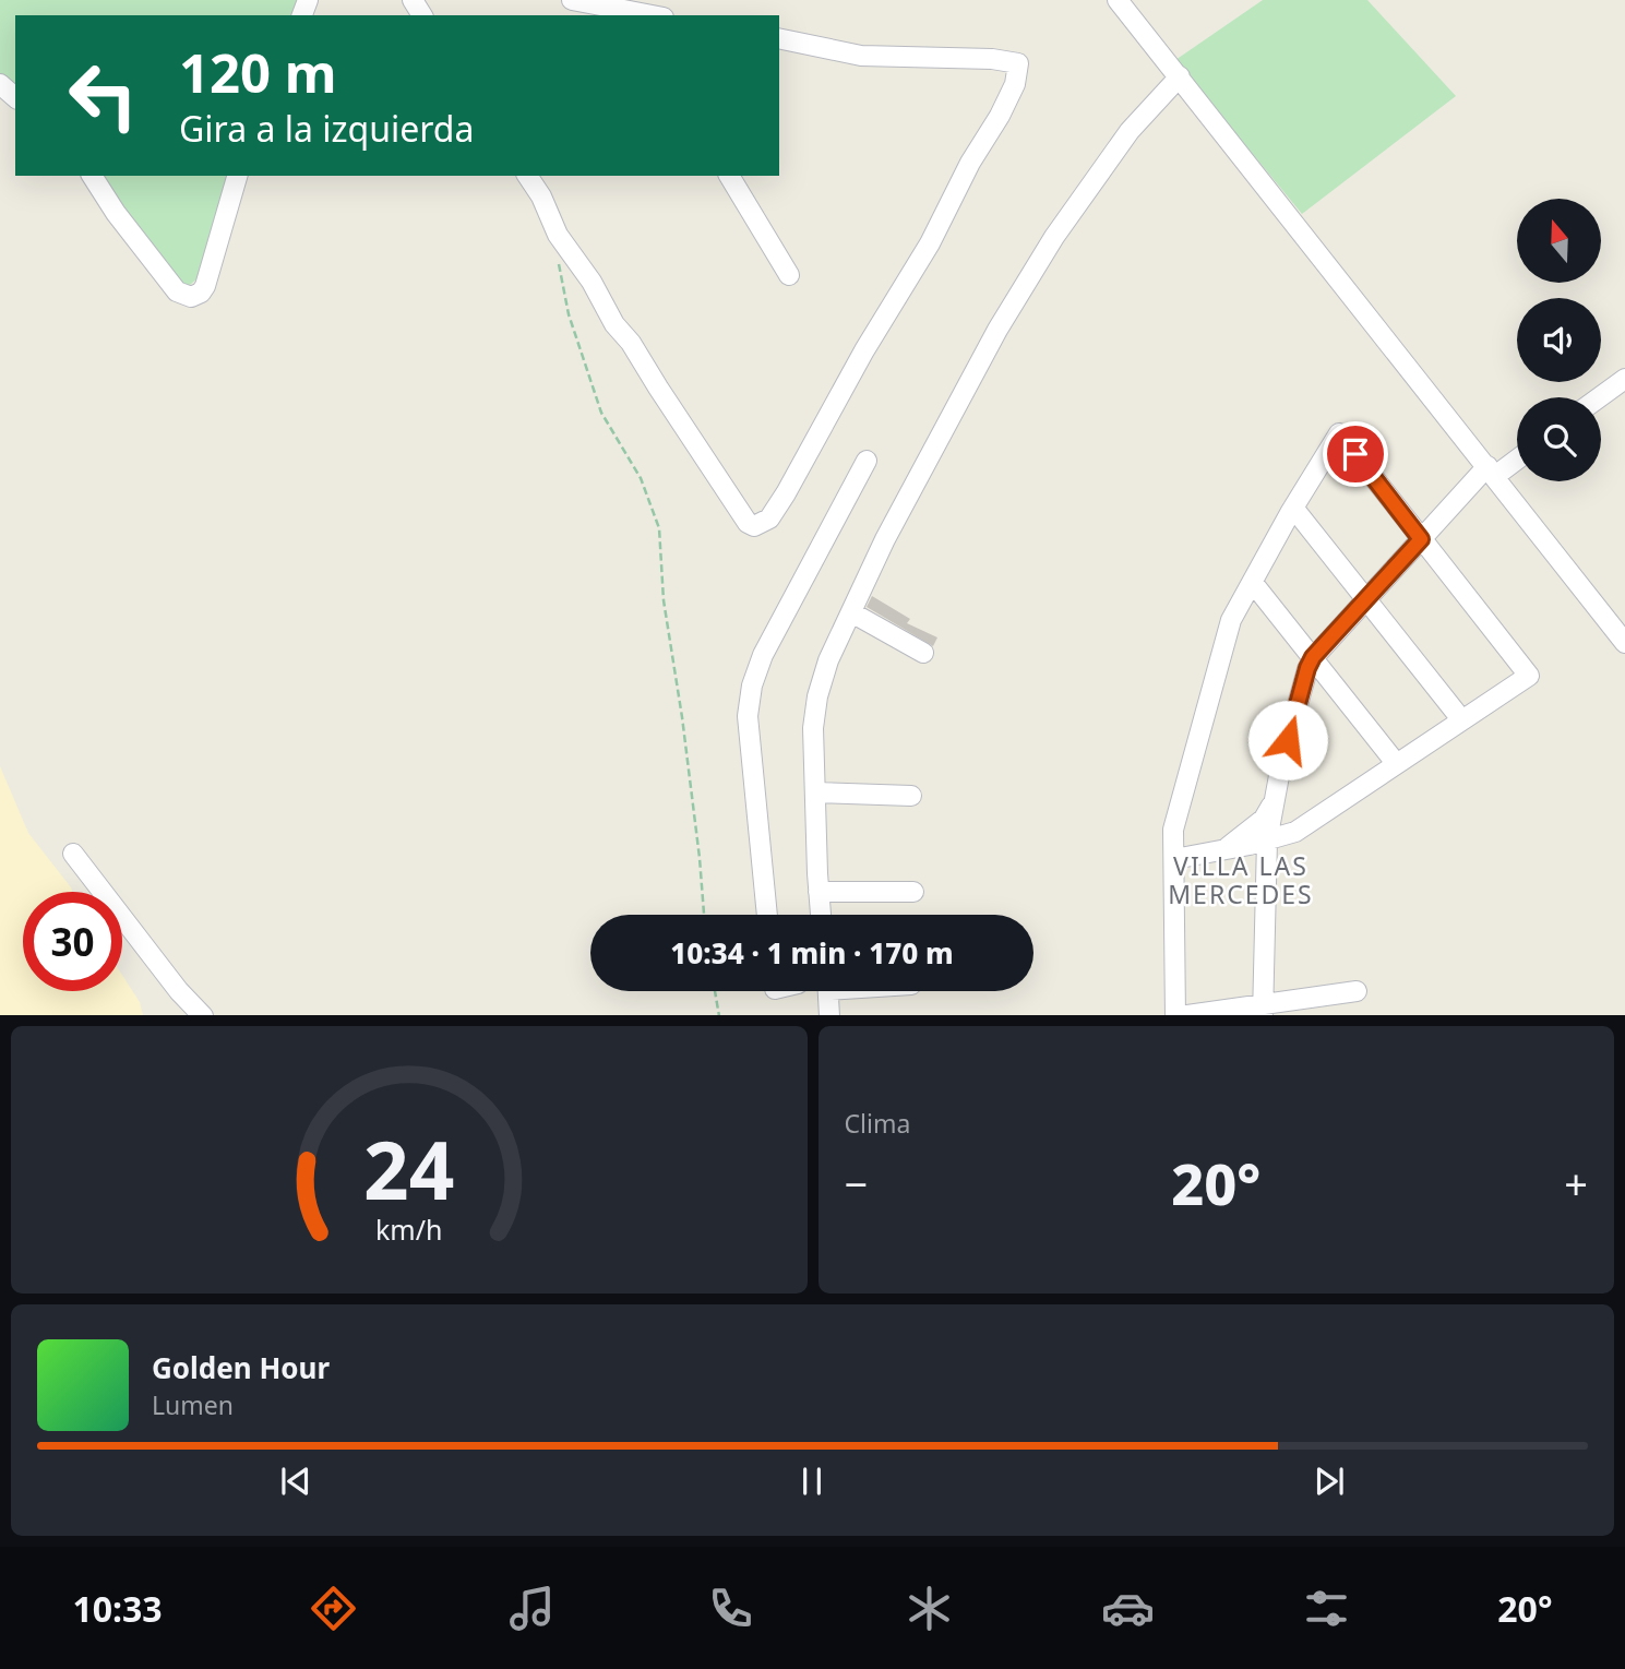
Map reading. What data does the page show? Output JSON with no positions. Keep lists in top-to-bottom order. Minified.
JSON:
{"districts":["VILLA LAS MERCEDES"],"north":"top","page":{"turn":["120 m","Gira a la izquierda"],"limit":"30","trip":"10:34 · 1 min · 170 m","tile":"Clima","heat":["−","20°","+"],"song":["Golden Hour","Lumen"],"tabs":["10:33","20°"],"gauge":["24","km/h"]}}
